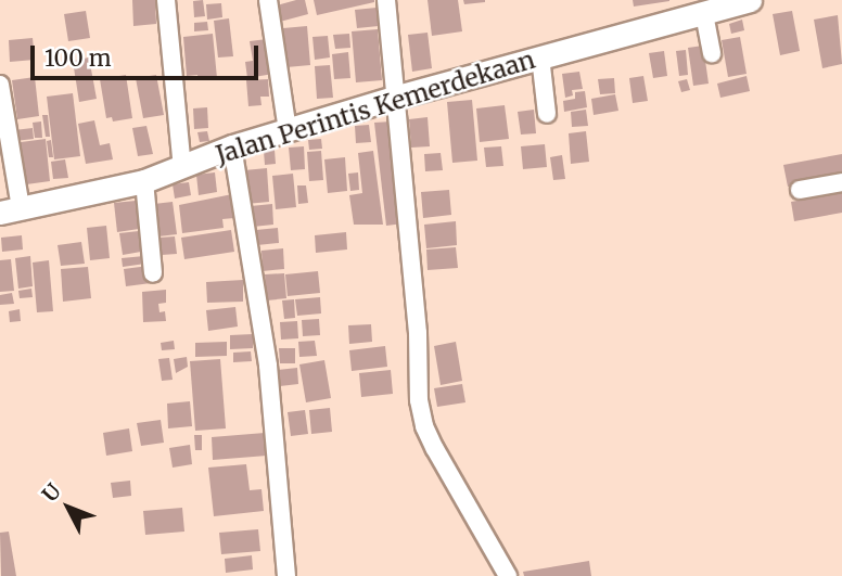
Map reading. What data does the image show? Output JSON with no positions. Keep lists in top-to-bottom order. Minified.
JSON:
{"streets":{"street":["Jalan Perintis Kemerdekaan"]},"scale_bar":"100 m","north":"top left"}
